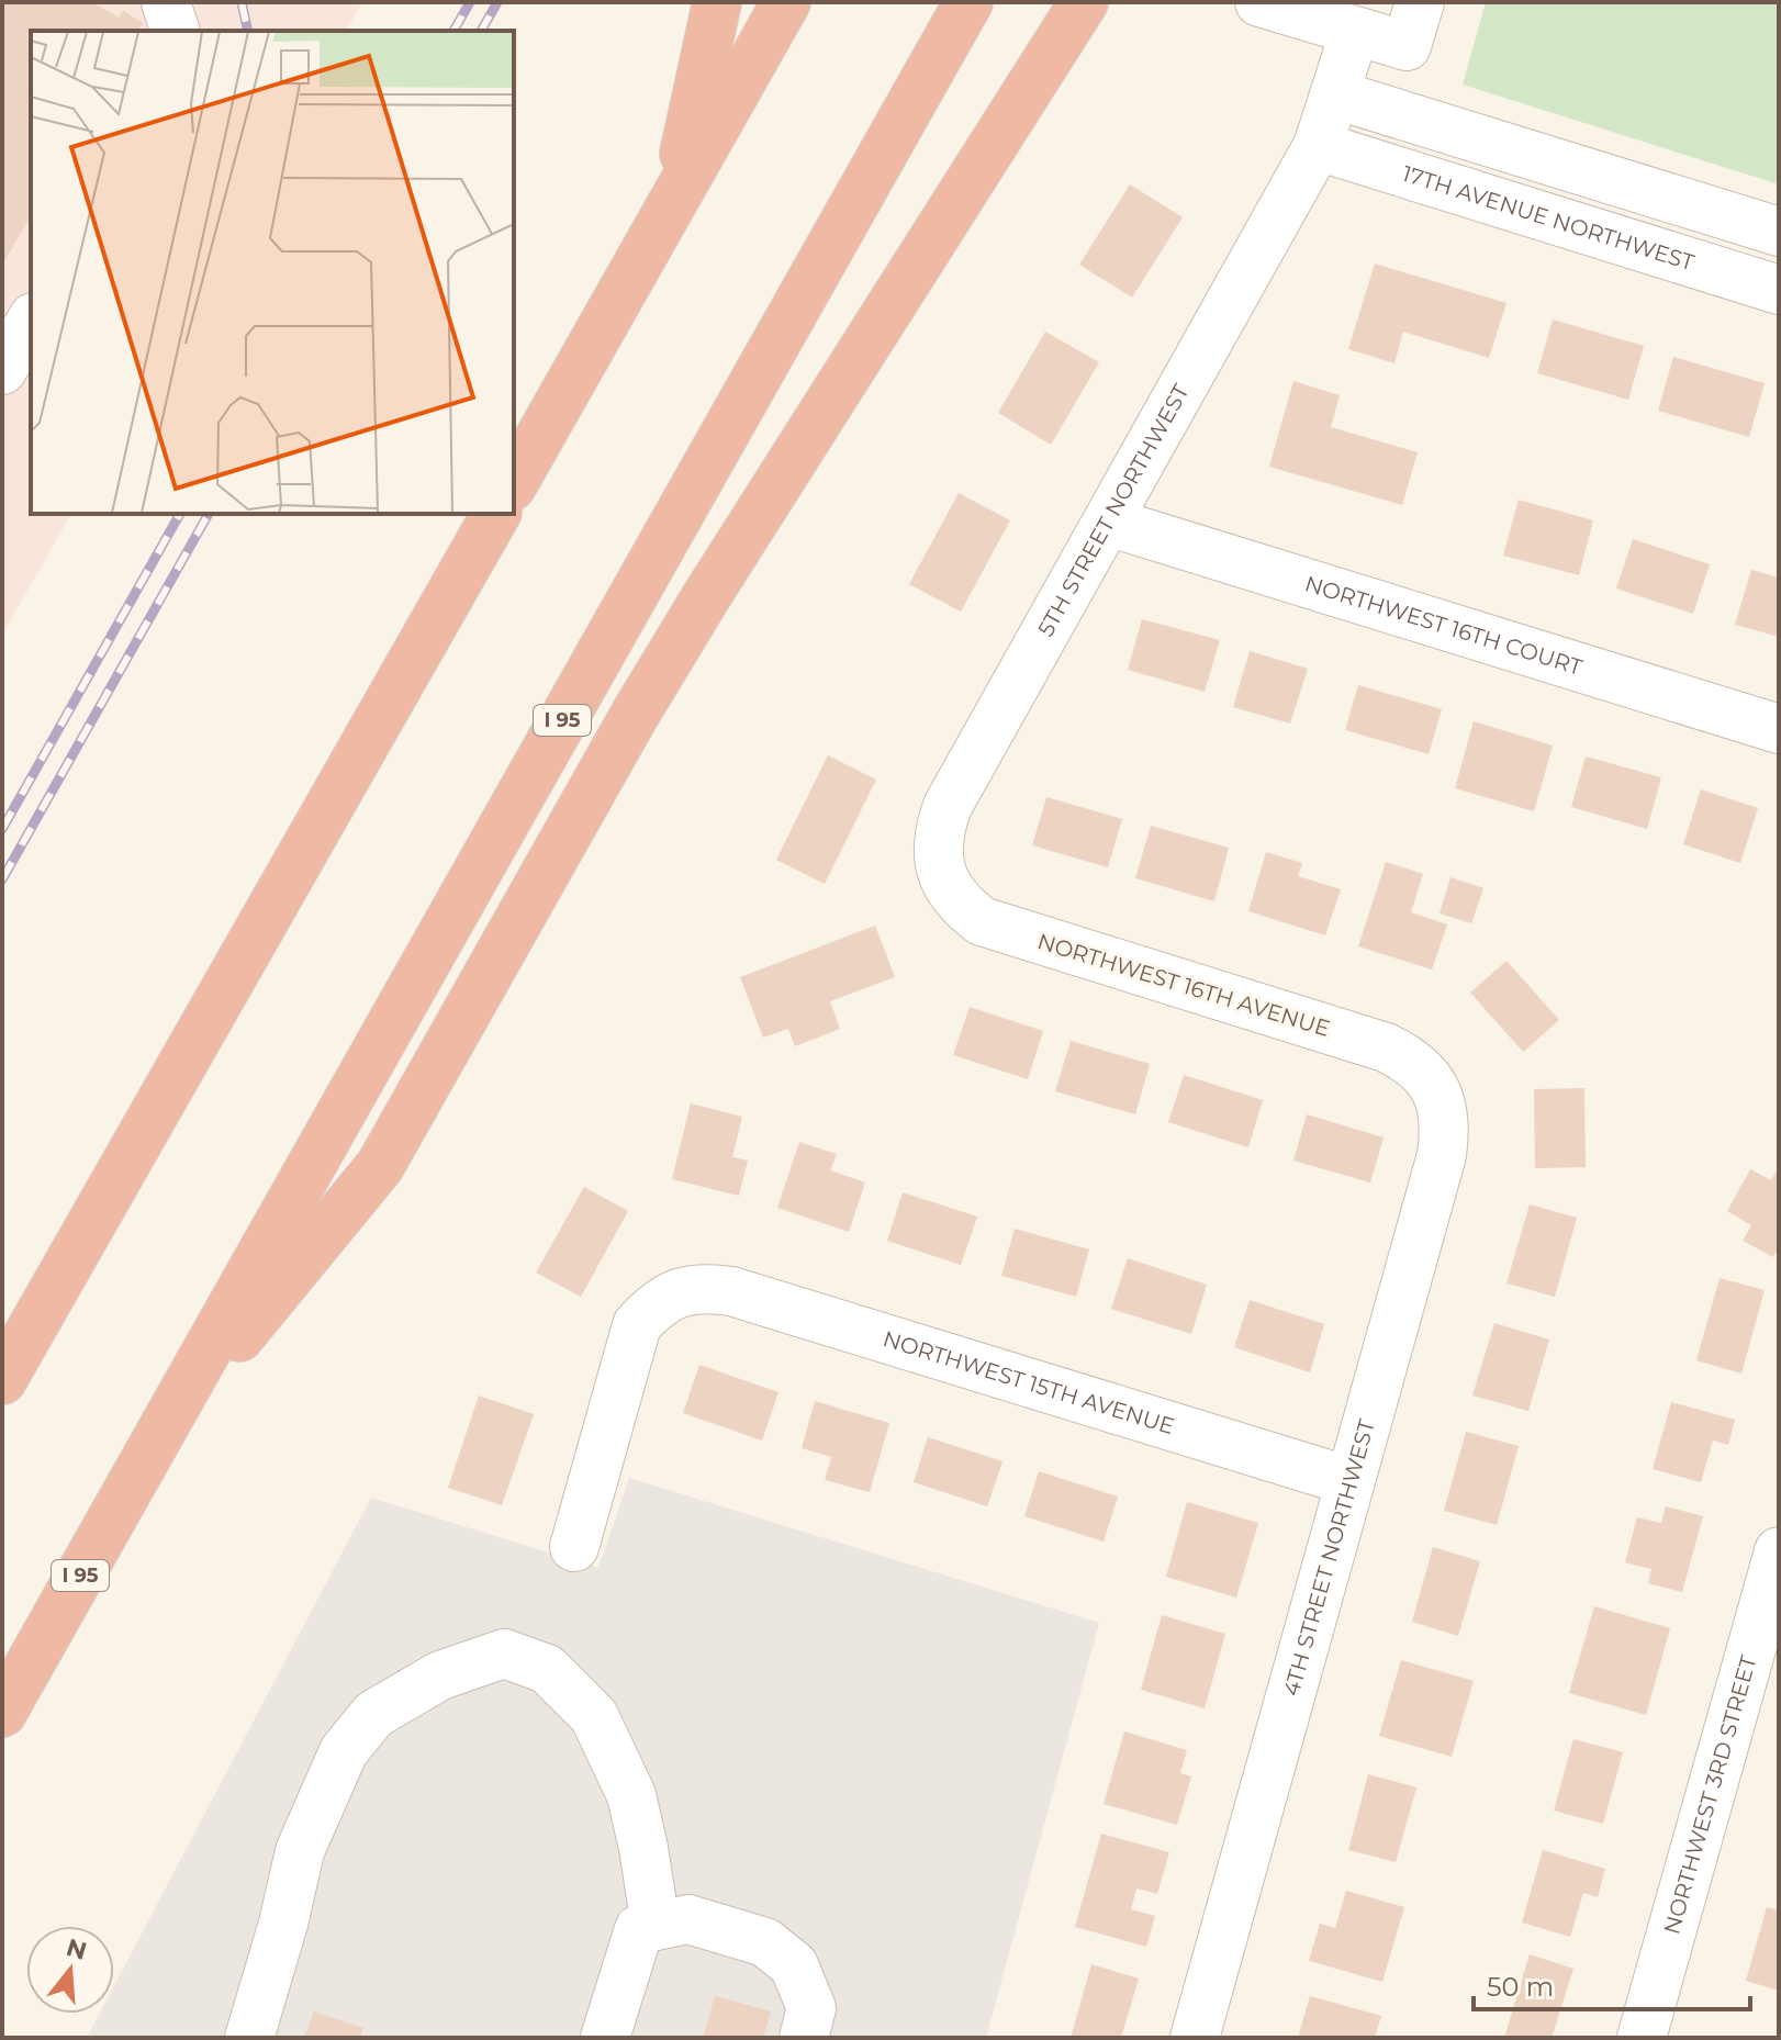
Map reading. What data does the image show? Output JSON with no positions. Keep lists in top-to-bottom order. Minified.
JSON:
{"streets":{"highway":["I 95"],"street":["17TH AVENUE NORTHWEST","5TH STREET NORTHWEST","NORTHWEST 16TH COURT","NORTHWEST 16TH AVENUE","NORTHWEST 15TH AVENUE","4TH STREET NORTHWEST","NORTHWEST 3RD STREET"]},"crossings":[["17TH AVENUE NORTHWEST","5TH STREET NORTHWEST"],["5TH STREET NORTHWEST","NORTHWEST 16TH COURT"],["5TH STREET NORTHWEST","NORTHWEST 16TH AVENUE"],["NORTHWEST 16TH AVENUE","4TH STREET NORTHWEST"],["NORTHWEST 15TH AVENUE","4TH STREET NORTHWEST"]],"scale_bar":"50 m","north":"top"}
